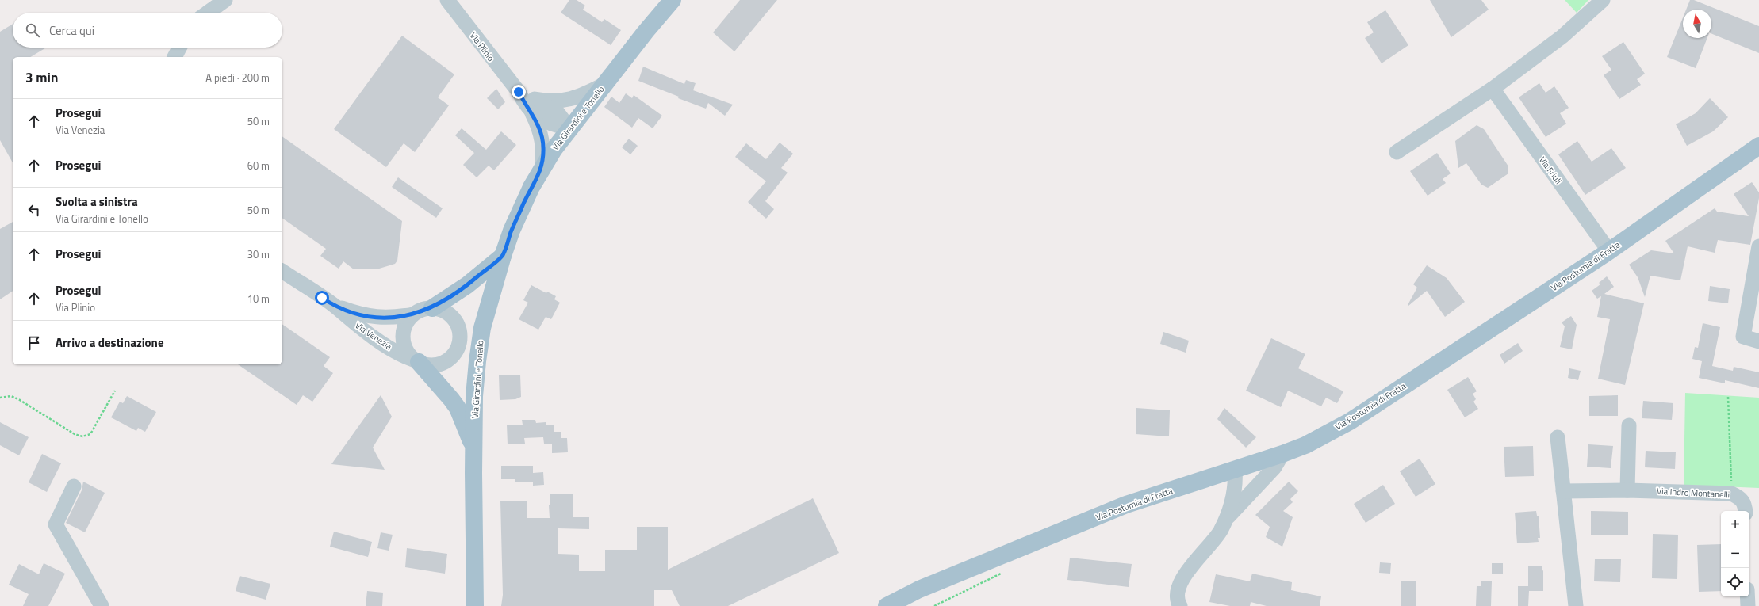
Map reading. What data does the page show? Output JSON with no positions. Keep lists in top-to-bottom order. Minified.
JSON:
{"streets":{"main road":["Via Girardini e Tonello","Via Postumia di Fratta"],"street":["Via Plinio","Via Friuli","Via Venezia","Via Indro Montanelli"]},"crossings":[["Via Plinio","Via Girardini e Tonello"],["Via Friuli","Via Postumia di Fratta"]],"north":"top","page":{"search":"Cerca qui","heading":["3 min","A piedi · 200 m"],"list":[["Prosegui","Via Venezia","50 m"],["Prosegui","60 m"],["Svolta a sinistra","Via Girardini e Tonello","50 m"],["Prosegui","30 m"],["Prosegui","Via Plinio","10 m"],"Arrivo a destinazione"],"map_buttons":["+","−"]}}
